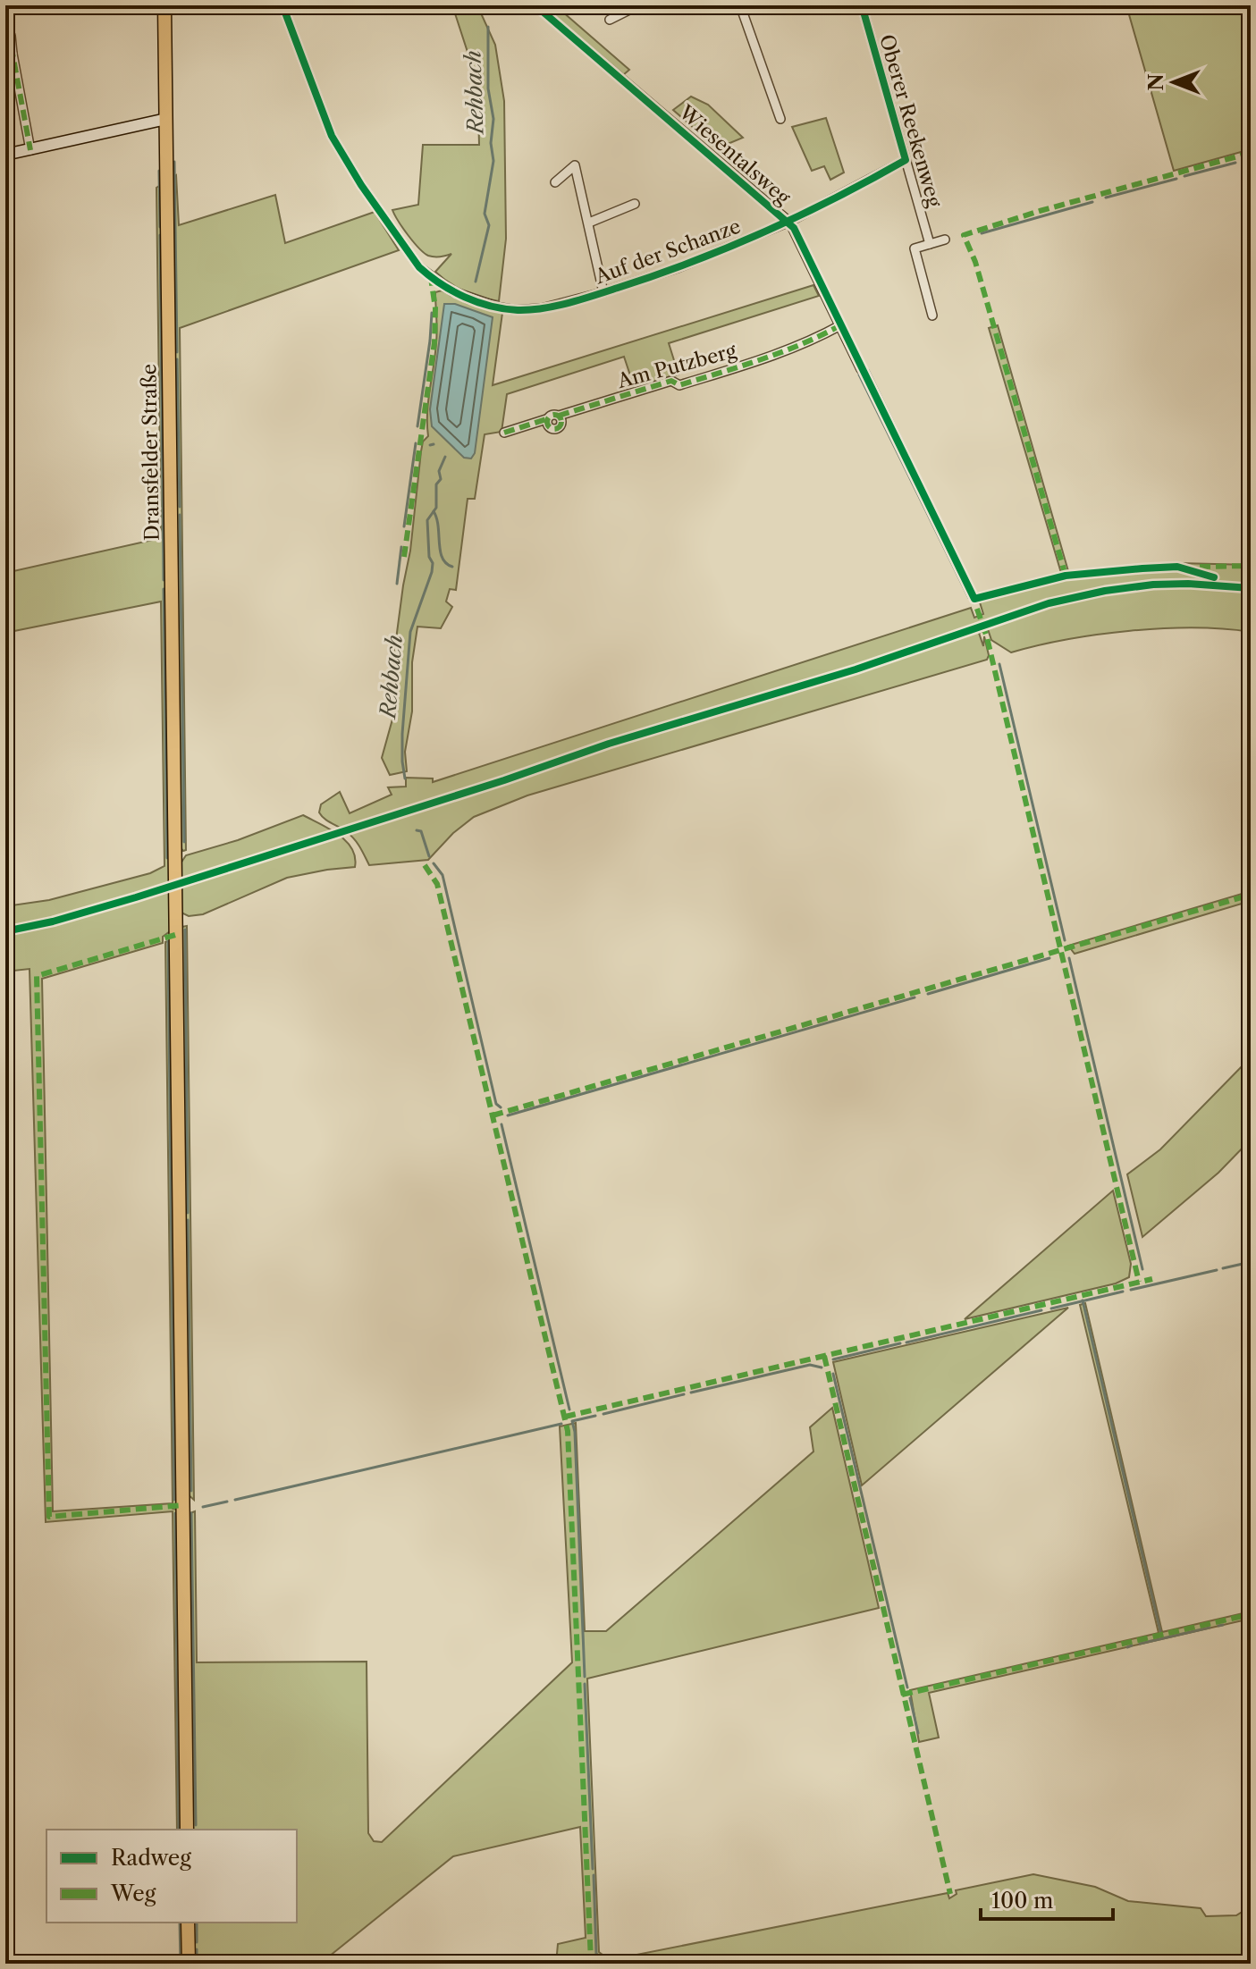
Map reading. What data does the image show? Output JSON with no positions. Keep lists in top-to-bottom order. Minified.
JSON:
{"streets":{"main road":["Dransfelder Straße"],"street":["Oberer Reekenweg","Wiesentalsweg","Auf der Schanze","Am Putzberg"]},"crossings":[["Oberer Reekenweg","Auf der Schanze"],["Wiesentalsweg","Auf der Schanze"],["Wiesentalsweg","Am Putzberg"]],"water":["Rehbach"],"legend":["Radweg","Weg"],"scale_bar":"100 m","north":"left"}
